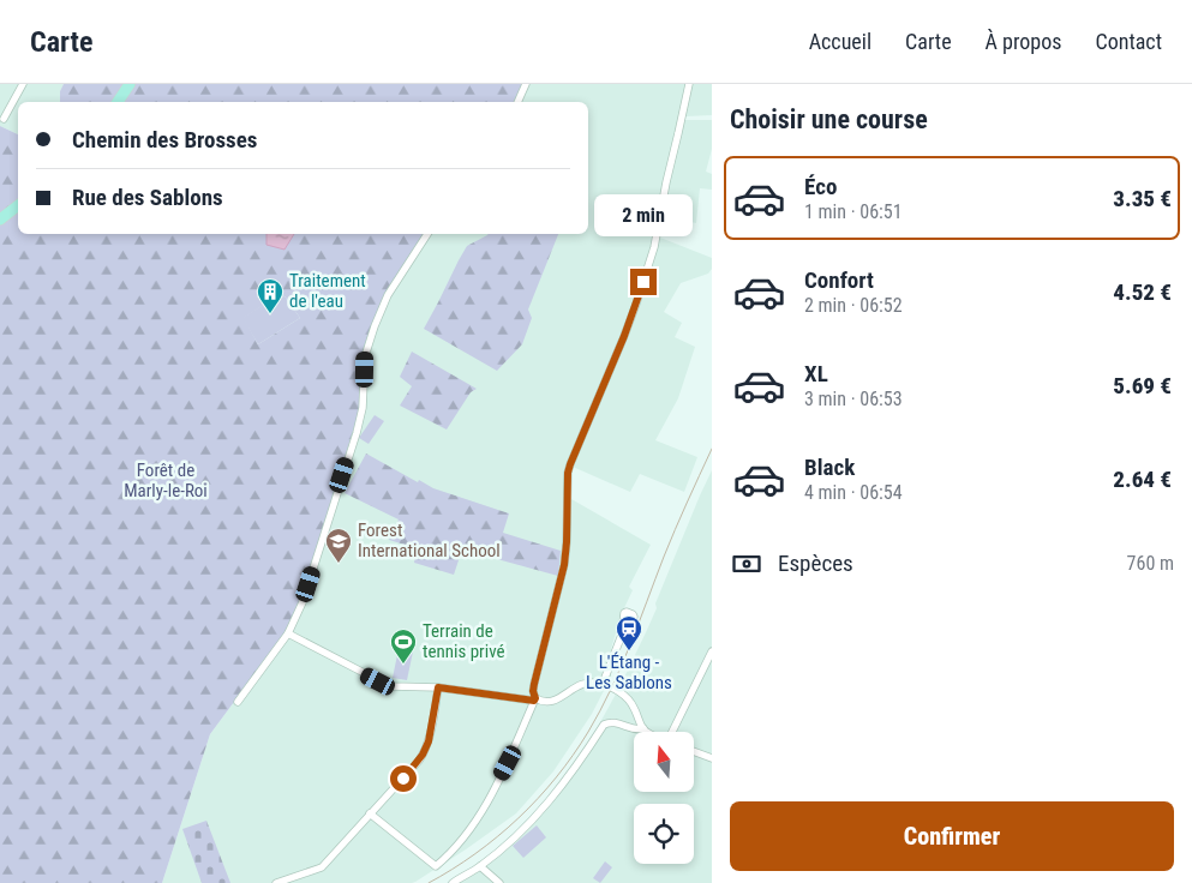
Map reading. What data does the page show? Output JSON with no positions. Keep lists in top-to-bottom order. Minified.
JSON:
{"parks":["Forêt de Marly-le-Roi"],"places":{"building":["Traitement de l'eau"],"school or university":["Forest International School"],"station":["L'Étang - Les Sablons"],"sports":["Terrain de tennis privé"]},"north":"top","page":{"header":"Carte","nav":["Accueil","Carte","À propos","Contact"],"heading":"Choisir une course","banner":["Chemin des Brosses","Rue des Sablons"],"list":[{"name":"Éco","note":"1 min · 06:51","value":"3.35 €"},{"name":"Confort","note":"2 min · 06:52","value":"4.52 €"},{"name":"XL","note":"3 min · 06:53","value":"5.69 €"},{"name":"Black","note":"4 min · 06:54","value":"2.64 €"}],"bubble":"2 min","pay":["Espèces","760 m"],"buttons":"Confirmer"}}
